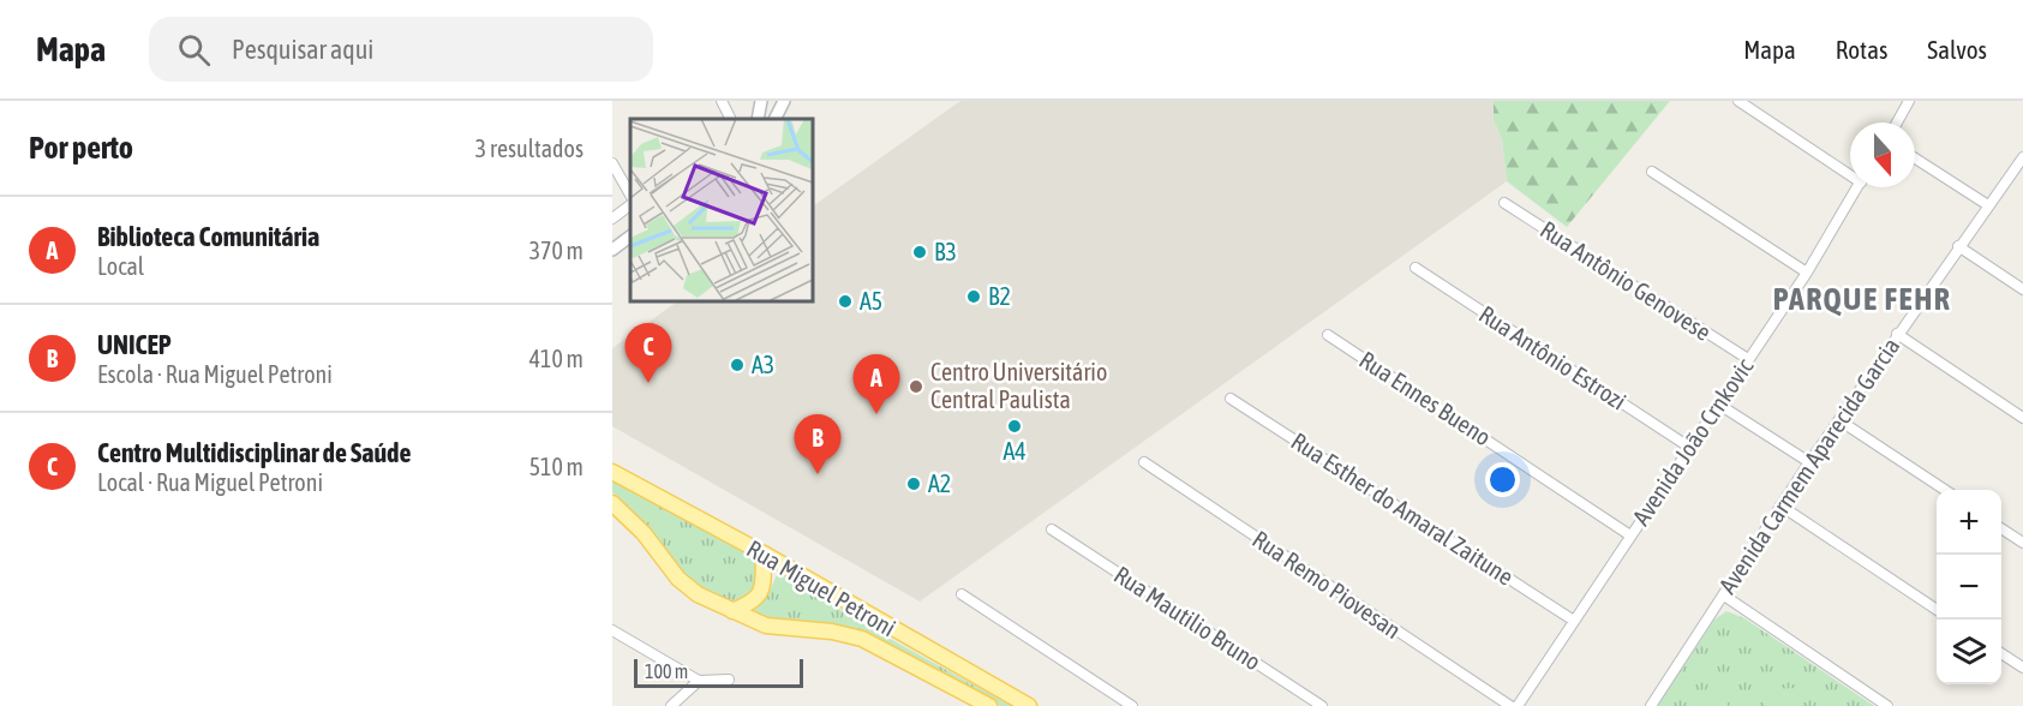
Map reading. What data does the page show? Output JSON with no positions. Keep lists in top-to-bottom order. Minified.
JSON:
{"streets":{"main road":["Rua Miguel Petroni"],"street":["Rua Antônio Genovese","Rua Antônio Estrozi","Rua Ennes Bueno","Avenida João Crnkovic","Avenida Carmem Aparecida Garcia","Rua Esther do Amaral Zaitune","Rua Remo Piovesan","Rua Mautilio Bruno"]},"crossings":[["Rua Antônio Genovese","Avenida João Crnkovic"],["Rua Antônio Estrozi","Avenida João Crnkovic"],["Rua Ennes Bueno","Avenida João Crnkovic"],["Avenida João Crnkovic","Rua Esther do Amaral Zaitune"]],"districts":["PARQUE FEHR"],"places":["B3","B2","A5","A3","Centro Universitário Central Paulista","A4","A2"],"scale_bar":"100 m","north":"bottom","page":{"header":"Mapa","search":"Pesquisar aqui","nav":["Mapa","Rotas","Salvos"],"heading":["Por perto","3 resultados"],"list":[{"mark":"A","name":"Biblioteca Comunitária","note":"Local","value":"370 m"},{"mark":"B","name":"UNICEP","note":"Escola · Rua Miguel Petroni","value":"410 m"},{"mark":"C","name":"Centro Multidisciplinar de Saúde","note":"Local · Rua Miguel Petroni","value":"510 m"}],"pins":["C","A","B"],"map_buttons":["+","−"],"scale":"100 m"}}
